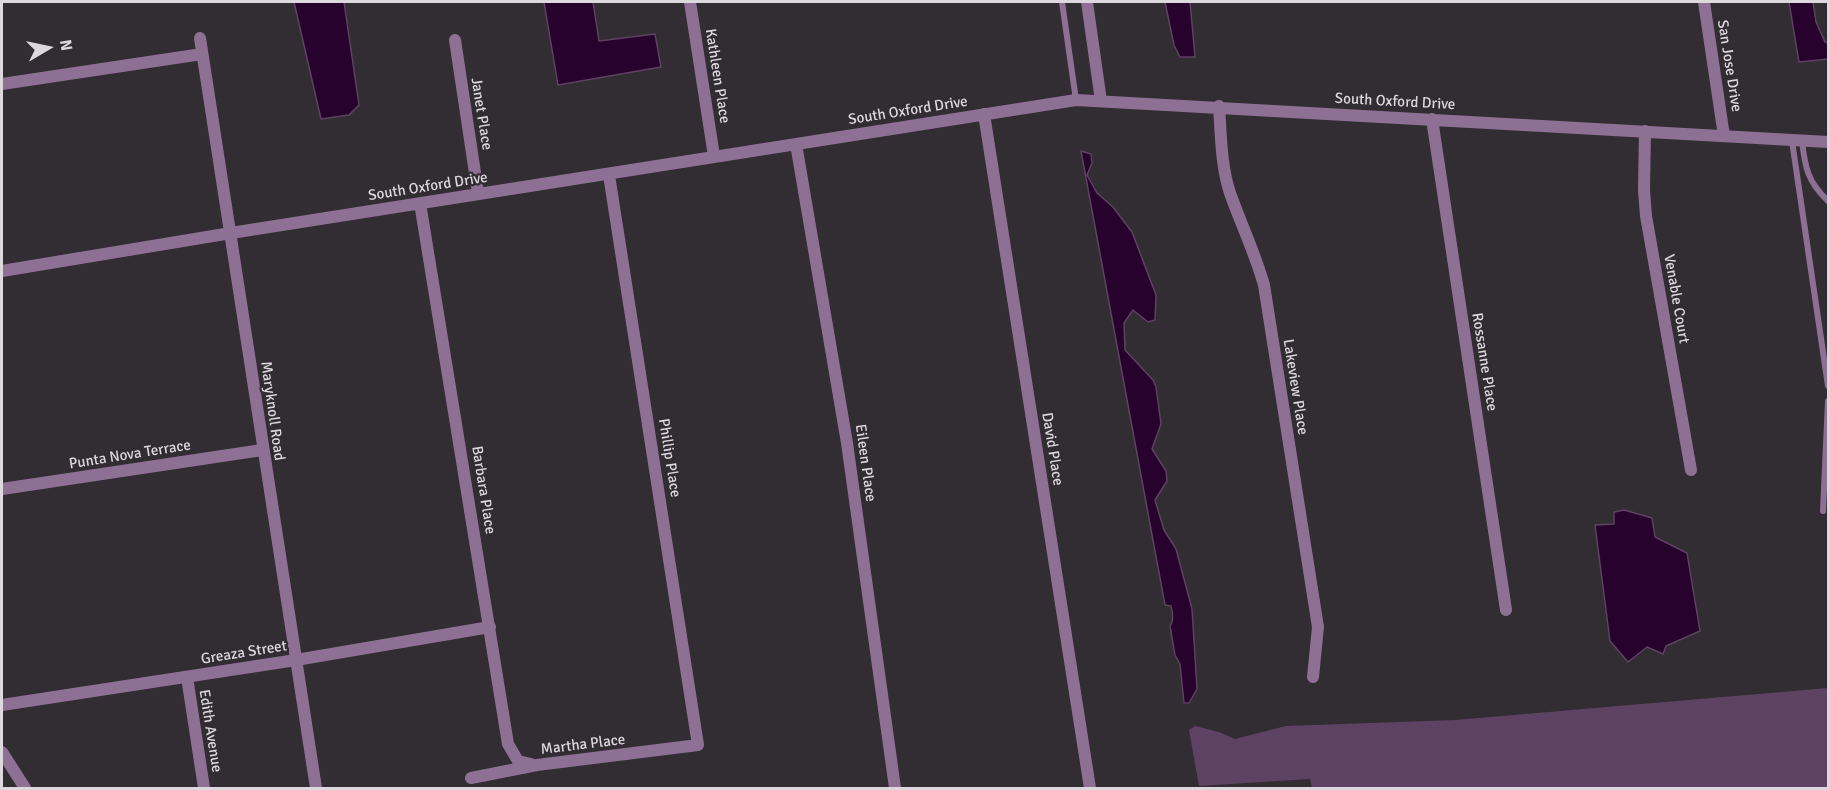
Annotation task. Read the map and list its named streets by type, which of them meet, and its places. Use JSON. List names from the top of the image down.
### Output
{
  "streets": {
    "street": [
      "San Jose Drive",
      "Kathleen Place",
      "South Oxford Drive",
      "Janet Place",
      "Venable Court",
      "Rossanne Place",
      "Lakeview Place",
      "Maryknoll Road",
      "David Place",
      "Punta Nova Terrace",
      "Phillip Place",
      "Eileen Place",
      "Barbara Place",
      "Greaza Street",
      "Edith Avenue",
      "Martha Place"
    ]
  },
  "crossings": [
    ["San Jose Drive", "South Oxford Drive"],
    ["Kathleen Place", "South Oxford Drive"],
    ["South Oxford Drive", "Janet Place"],
    ["South Oxford Drive", "Venable Court"],
    ["South Oxford Drive", "Rossanne Place"],
    ["South Oxford Drive", "Lakeview Place"],
    ["South Oxford Drive", "Maryknoll Road"],
    ["South Oxford Drive", "David Place"],
    ["South Oxford Drive", "Phillip Place"],
    ["South Oxford Drive", "Eileen Place"],
    ["South Oxford Drive", "Barbara Place"],
    ["Maryknoll Road", "Punta Nova Terrace"],
    ["Maryknoll Road", "Greaza Street"],
    ["Phillip Place", "Martha Place"],
    ["Barbara Place", "Greaza Street"],
    ["Barbara Place", "Martha Place"],
    ["Greaza Street", "Edith Avenue"]
  ],
  "north": "right"
}
